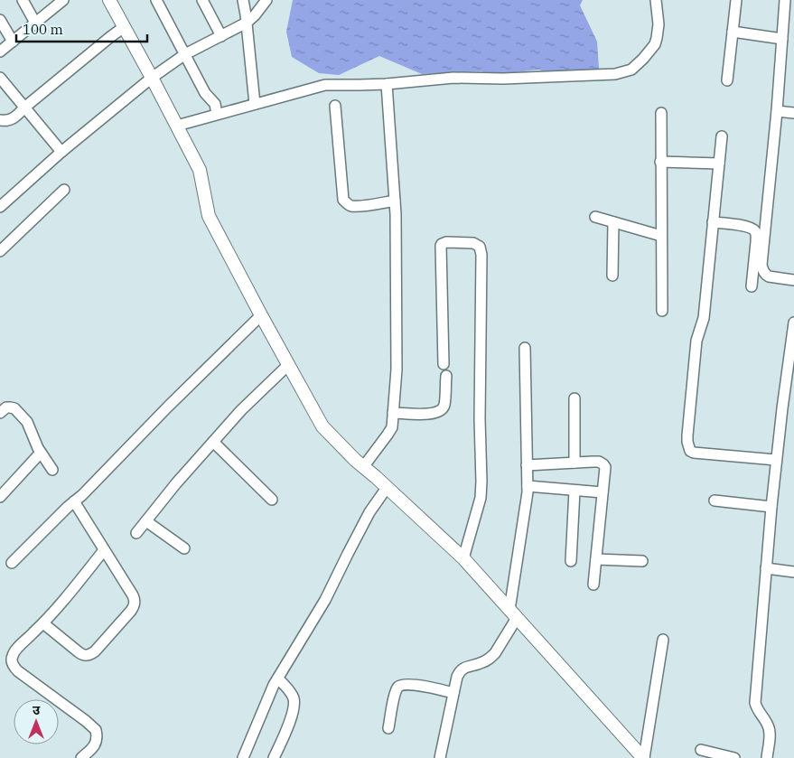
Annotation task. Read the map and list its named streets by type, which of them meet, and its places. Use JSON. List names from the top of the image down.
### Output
{
  "scale_bar": "100 m",
  "north": "top"
}
